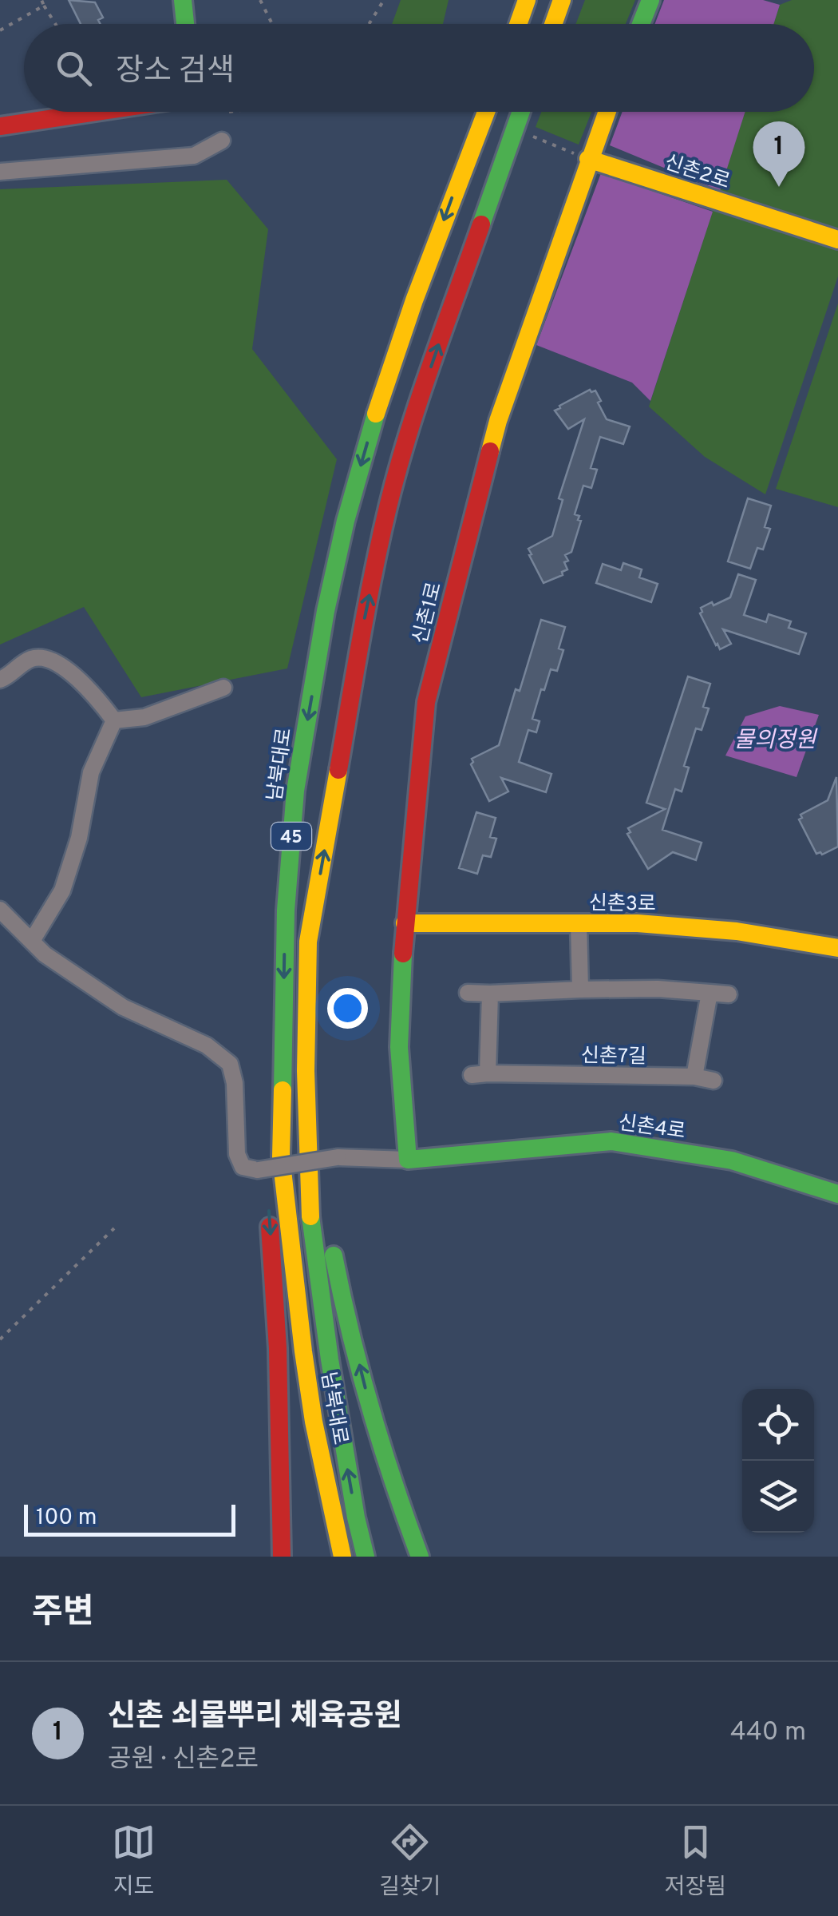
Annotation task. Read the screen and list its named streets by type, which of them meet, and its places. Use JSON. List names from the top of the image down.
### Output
{
  "streets": {
    "main road": [
      "신촌2로",
      "신촌1로",
      "남북대로",
      "45",
      "신촌3로",
      "신촌4로"
    ],
    "street": ["신촌7길"]
  },
  "crossings": [
    ["신촌2로", "신촌1로"],
    ["신촌1로", "신촌3로"],
    ["신촌1로", "신촌4로"]
  ],
  "water": ["물의정원"],
  "scale_bar": "100 m",
  "page": {
    "search": "장소 검색",
    "pins": "1",
    "scale": "100 m",
    "heading": "주변",
    "list": [
      {
        "mark": "1",
        "name": "신촌 쇠물뿌리 체육공원",
        "note": "공원 · 신촌2로",
        "value": "440 m"
      }
    ],
    "nav": ["지도", "길찾기", "저장됨"]
  }
}
